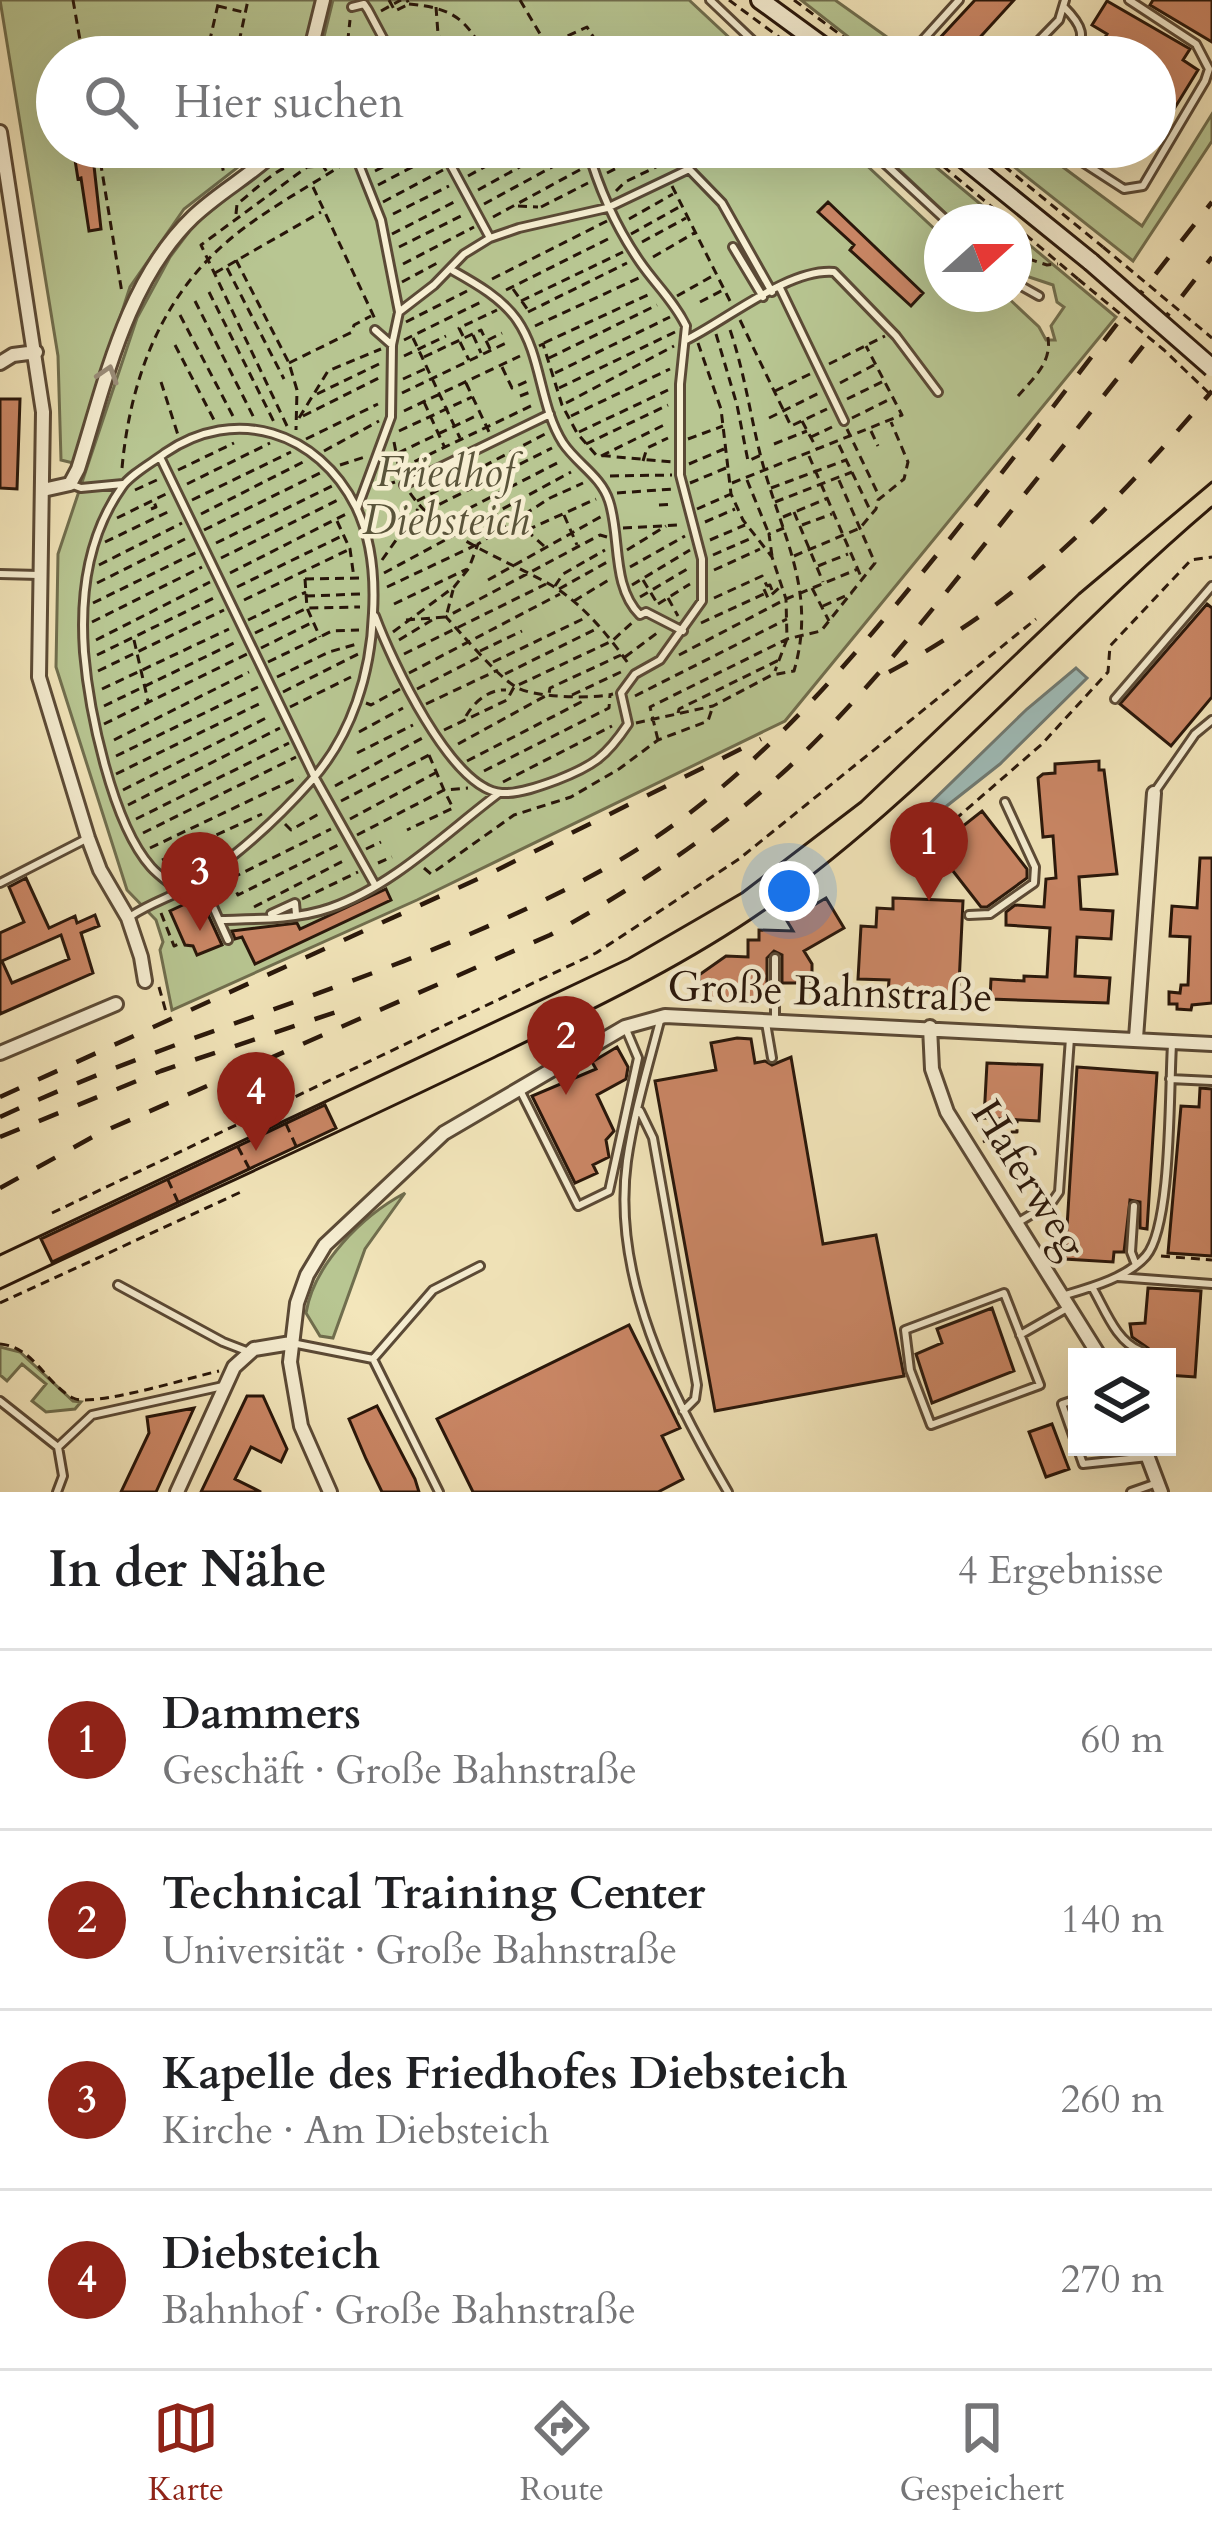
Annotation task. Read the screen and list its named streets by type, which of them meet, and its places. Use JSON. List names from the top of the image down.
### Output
{
  "streets": {
    "street": ["Große Bahnstraße", "Haferweg"]
  },
  "crossings": [
    ["Große Bahnstraße", "Haferweg"]
  ],
  "parks": ["Friedhof Diebsteich"],
  "north": "right",
  "page": {
    "search": "Hier suchen",
    "pins": [
      "1",
      "3",
      "2",
      "4"
    ],
    "heading": ["In der Nähe", "4 Ergebnisse"],
    "list": [
      {
        "mark": "1",
        "name": "Dammers",
        "note": "Geschäft · Große Bahnstraße",
        "value": "60 m"
      },
      {
        "mark": "2",
        "name": "Technical Training Center",
        "note": "Universität · Große Bahnstraße",
        "value": "140 m"
      },
      {
        "mark": "3",
        "name": "Kapelle des Friedhofes Diebsteich",
        "note": "Kirche · Am Diebsteich",
        "value": "260 m"
      },
      {
        "mark": "4",
        "name": "Diebsteich",
        "note": "Bahnhof · Große Bahnstraße",
        "value": "270 m"
      }
    ],
    "nav": ["Karte", "Route", "Gespeichert"]
  }
}
